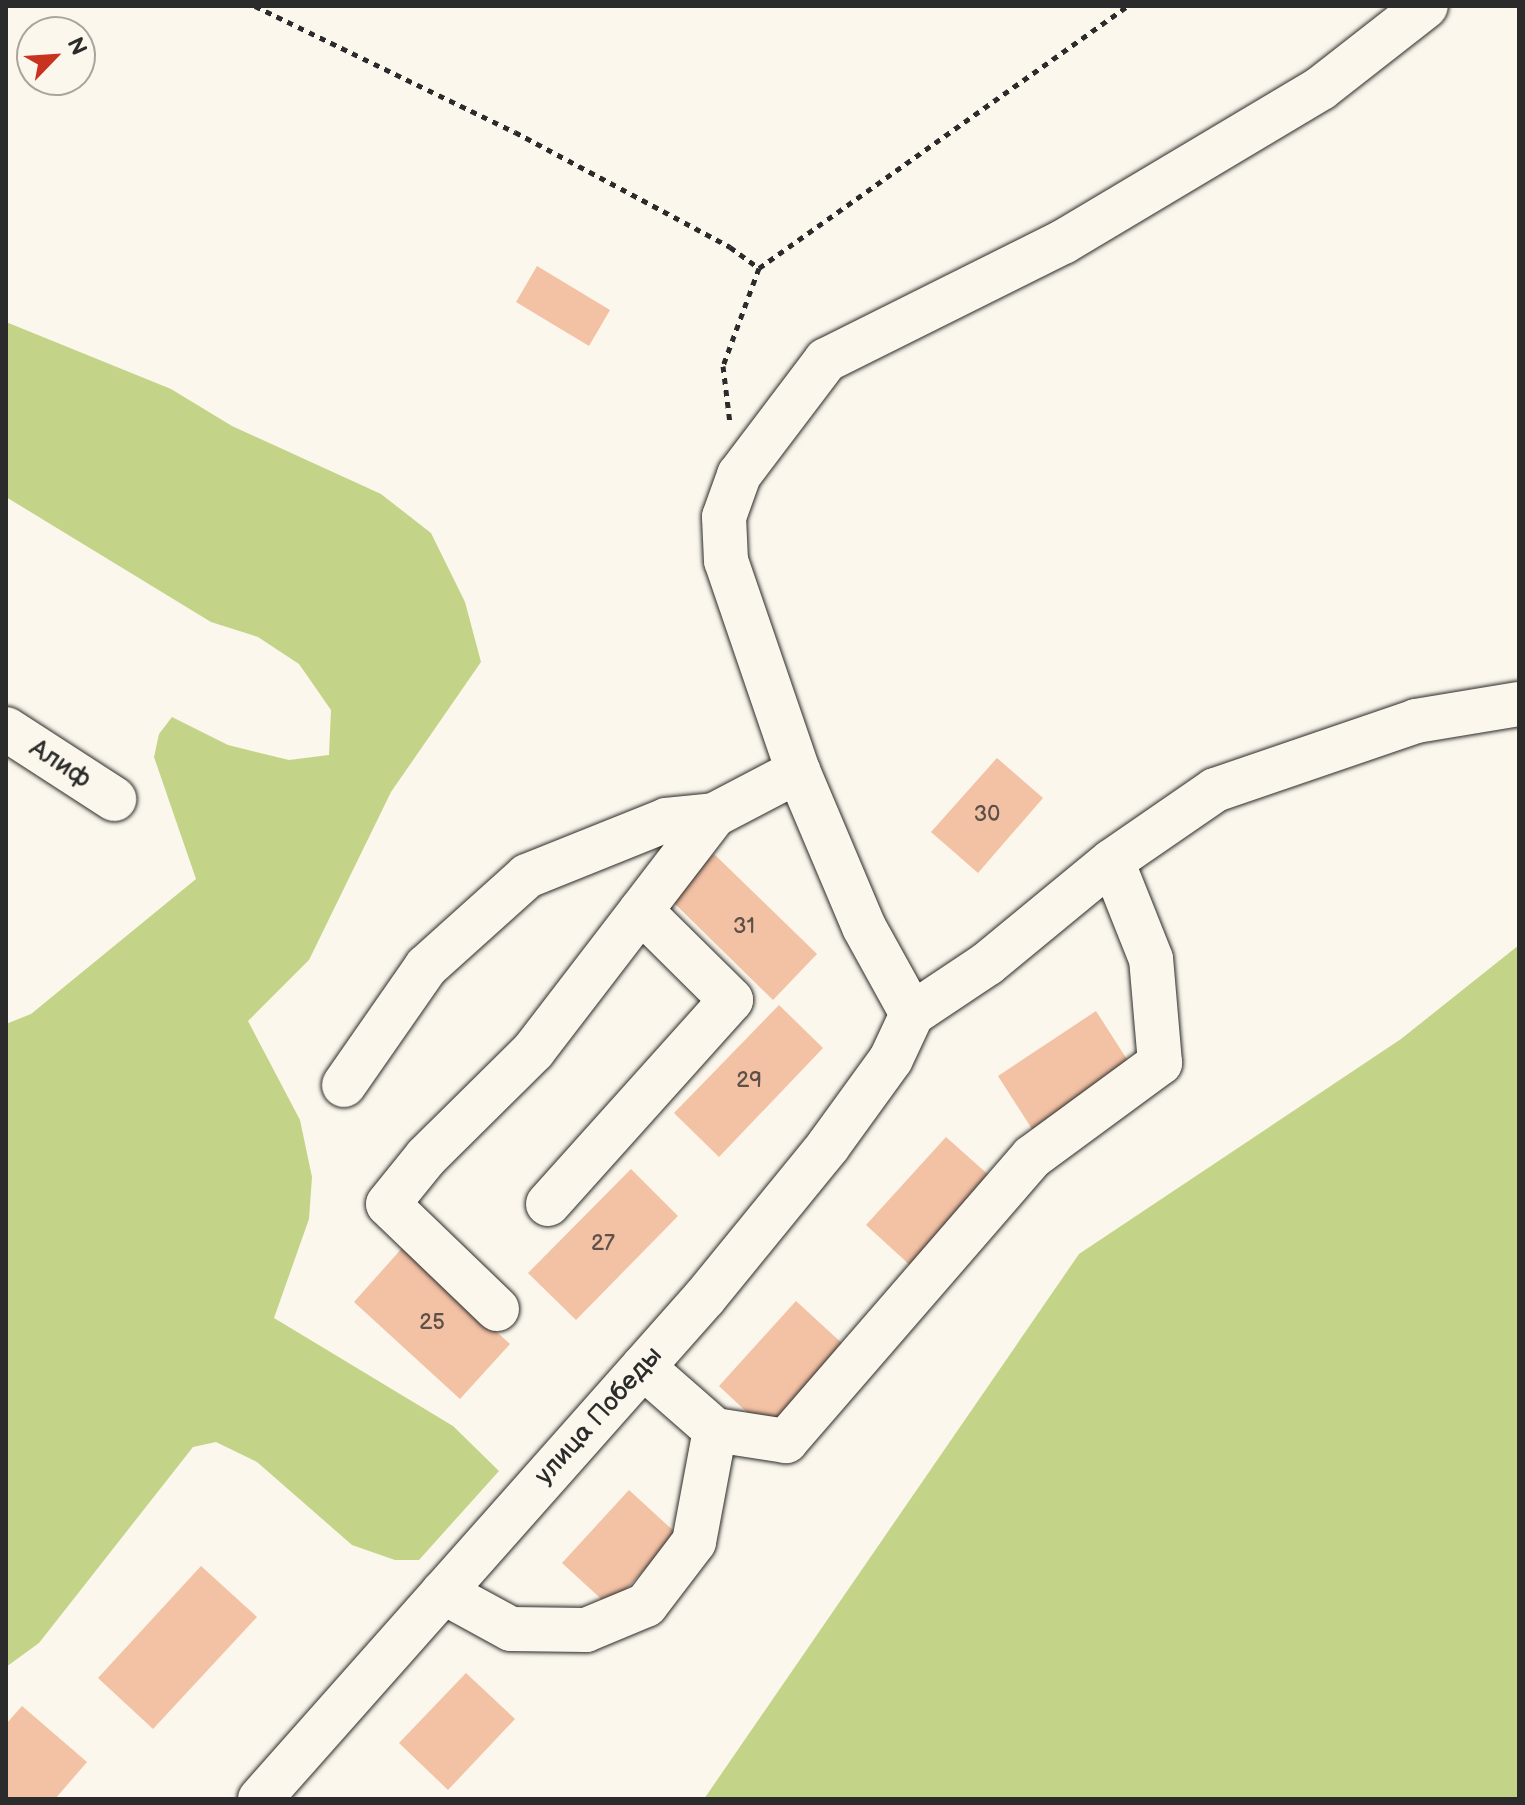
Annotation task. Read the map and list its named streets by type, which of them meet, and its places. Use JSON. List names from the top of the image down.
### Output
{
  "streets": {
    "street": ["Алиф", "улица Победы"]
  },
  "house_numbers": [
    "30",
    "31",
    "29",
    "27",
    "25"
  ],
  "north": "top right"
}
